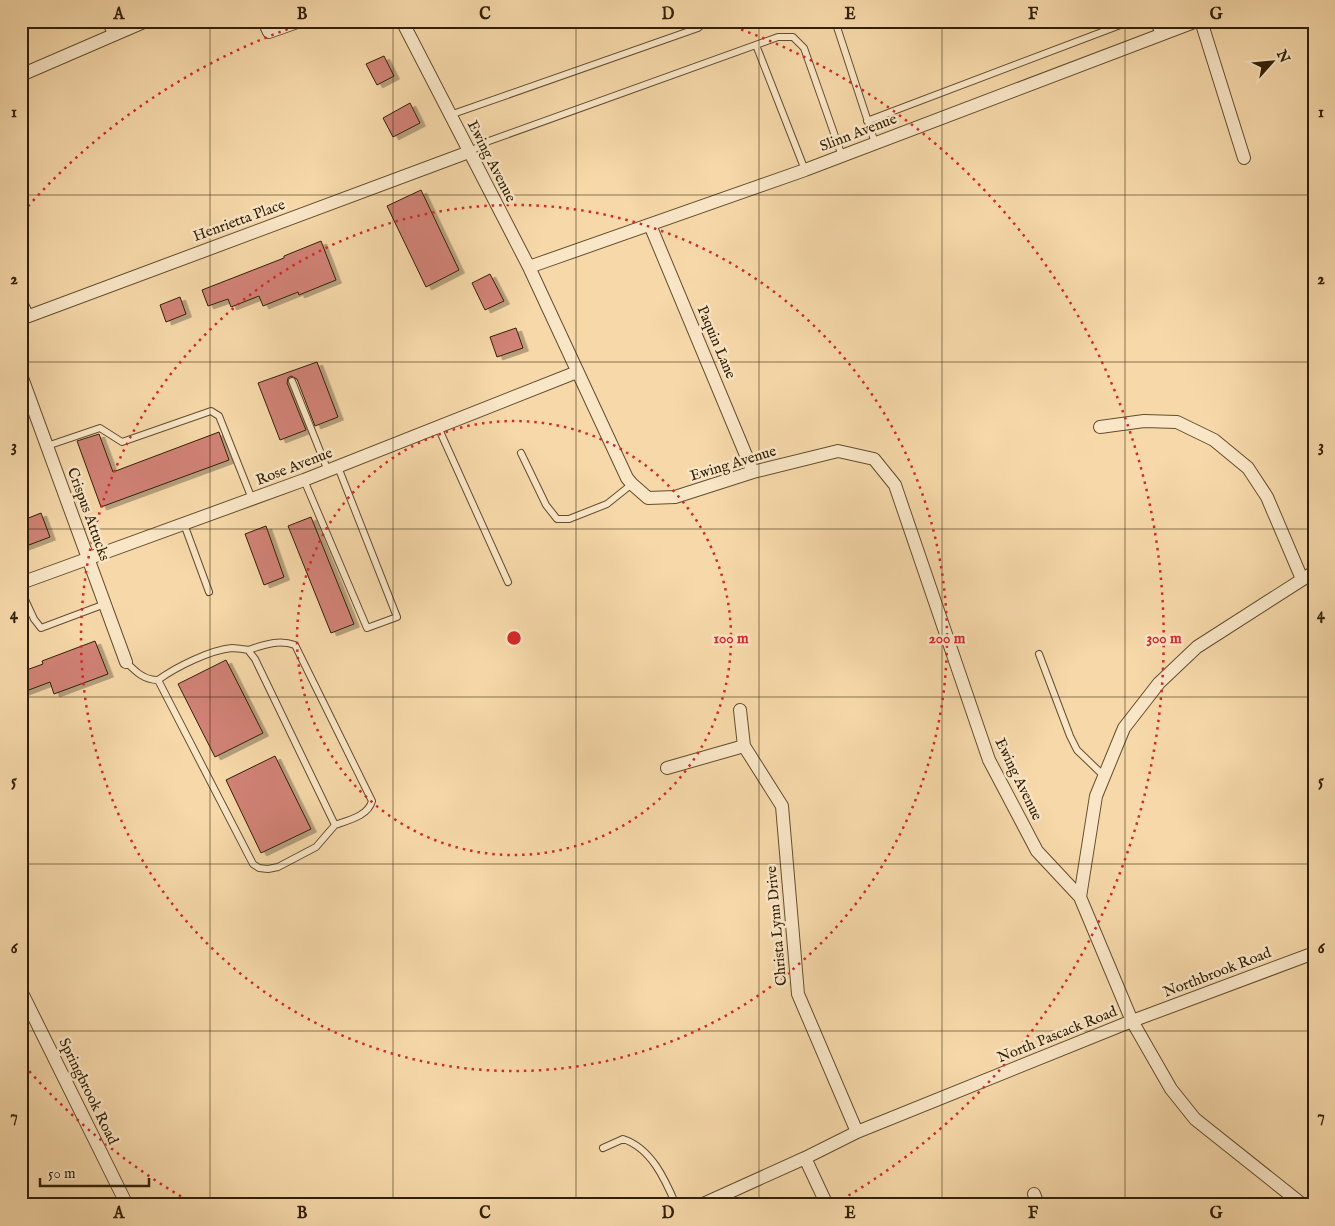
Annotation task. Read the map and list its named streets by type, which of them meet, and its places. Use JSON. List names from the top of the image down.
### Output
{
  "streets": {
    "street": [
      "Slinn Avenue",
      "Ewing Avenue",
      "Henrietta Place",
      "Paquin Lane",
      "Rose Avenue",
      "Crispus Attucks",
      "Christa Lynn Drive",
      "Northbrook Road",
      "North Pascack Road",
      "Springbrook Road"
    ]
  },
  "crossings": [
    ["Slinn Avenue", "Ewing Avenue"],
    ["Slinn Avenue", "Paquin Lane"],
    ["Ewing Avenue", "Henrietta Place"],
    ["Ewing Avenue", "Paquin Lane"],
    ["Ewing Avenue", "Rose Avenue"],
    ["Ewing Avenue", "North Pascack Road"],
    ["Rose Avenue", "Crispus Attucks"],
    ["Christa Lynn Drive", "North Pascack Road"],
    ["Northbrook Road", "North Pascack Road"]
  ],
  "scale_bar": "50 m",
  "north": "top right",
  "grid": {
    "columns": [
      "A",
      "B",
      "C",
      "D",
      "E",
      "F",
      "G"
    ],
    "rows": [
      "1",
      "2",
      "3",
      "4",
      "5",
      "6",
      "7"
    ]
  },
  "rings": ["100 m", "200 m", "300 m"]
}
